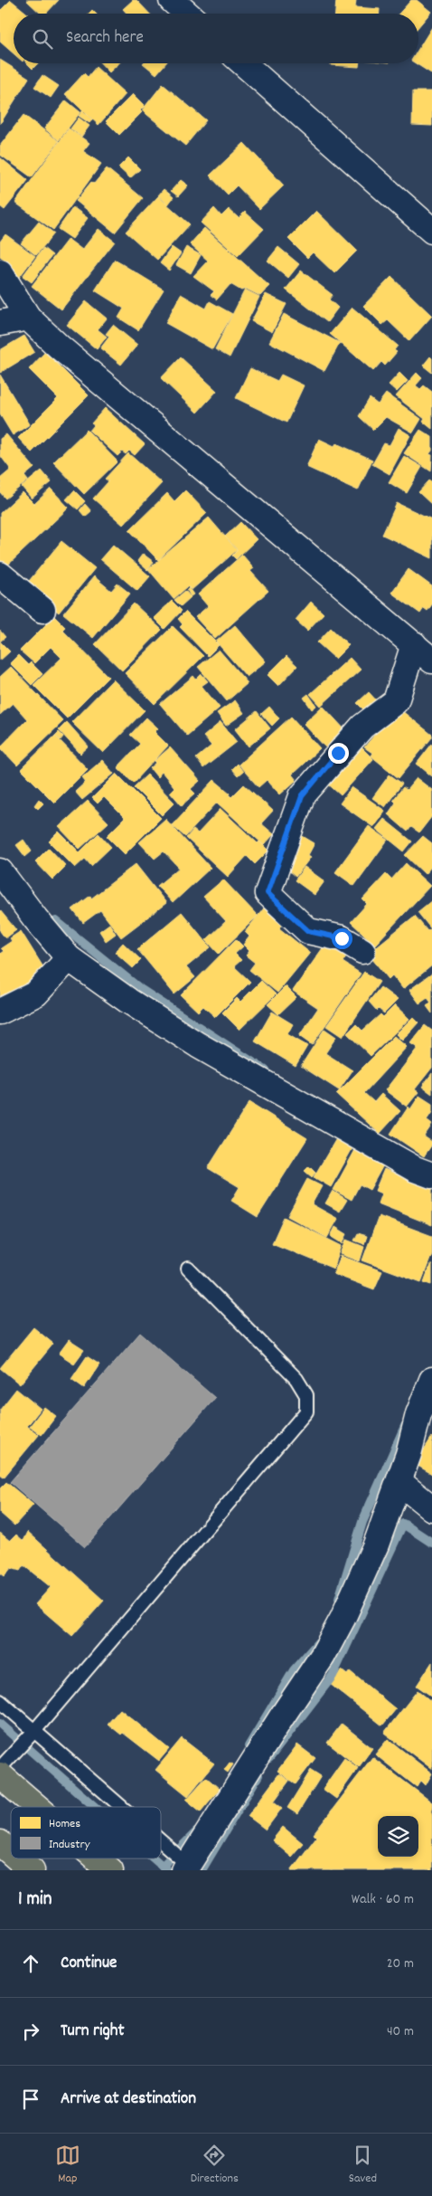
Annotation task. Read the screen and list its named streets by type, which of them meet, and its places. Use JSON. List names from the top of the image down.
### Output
{
  "legend": ["Homes", "Industry"],
  "page": {
    "search": "Search here",
    "heading": ["1 min", "Walk · 60 m"],
    "list": [
      ["Continue", "20 m"],
      ["Turn right", "40 m"],
      "Arrive at destination"
    ],
    "nav": ["Map", "Directions", "Saved"]
  }
}
